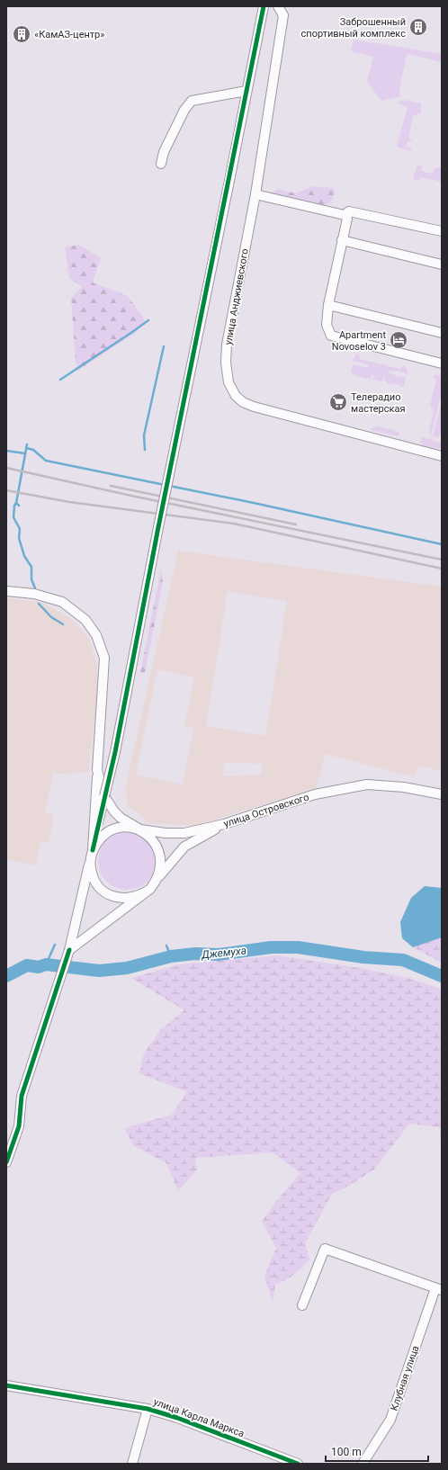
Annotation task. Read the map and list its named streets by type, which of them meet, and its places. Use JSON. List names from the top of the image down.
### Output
{
  "streets": {
    "street": [
      "улица Анджиевского",
      "улица Островского",
      "Клубная улица",
      "улица Карла Маркса"
    ]
  },
  "water": ["Джемуха"],
  "places": {
    "building": ["Заброшенный спортивный комплекс", "«КамАЗ-центр»"],
    "hotel": ["Apartment Novoselov 3"],
    "supermarket": ["Телерадио мастерская"]
  },
  "scale_bar": "100 m"
}
